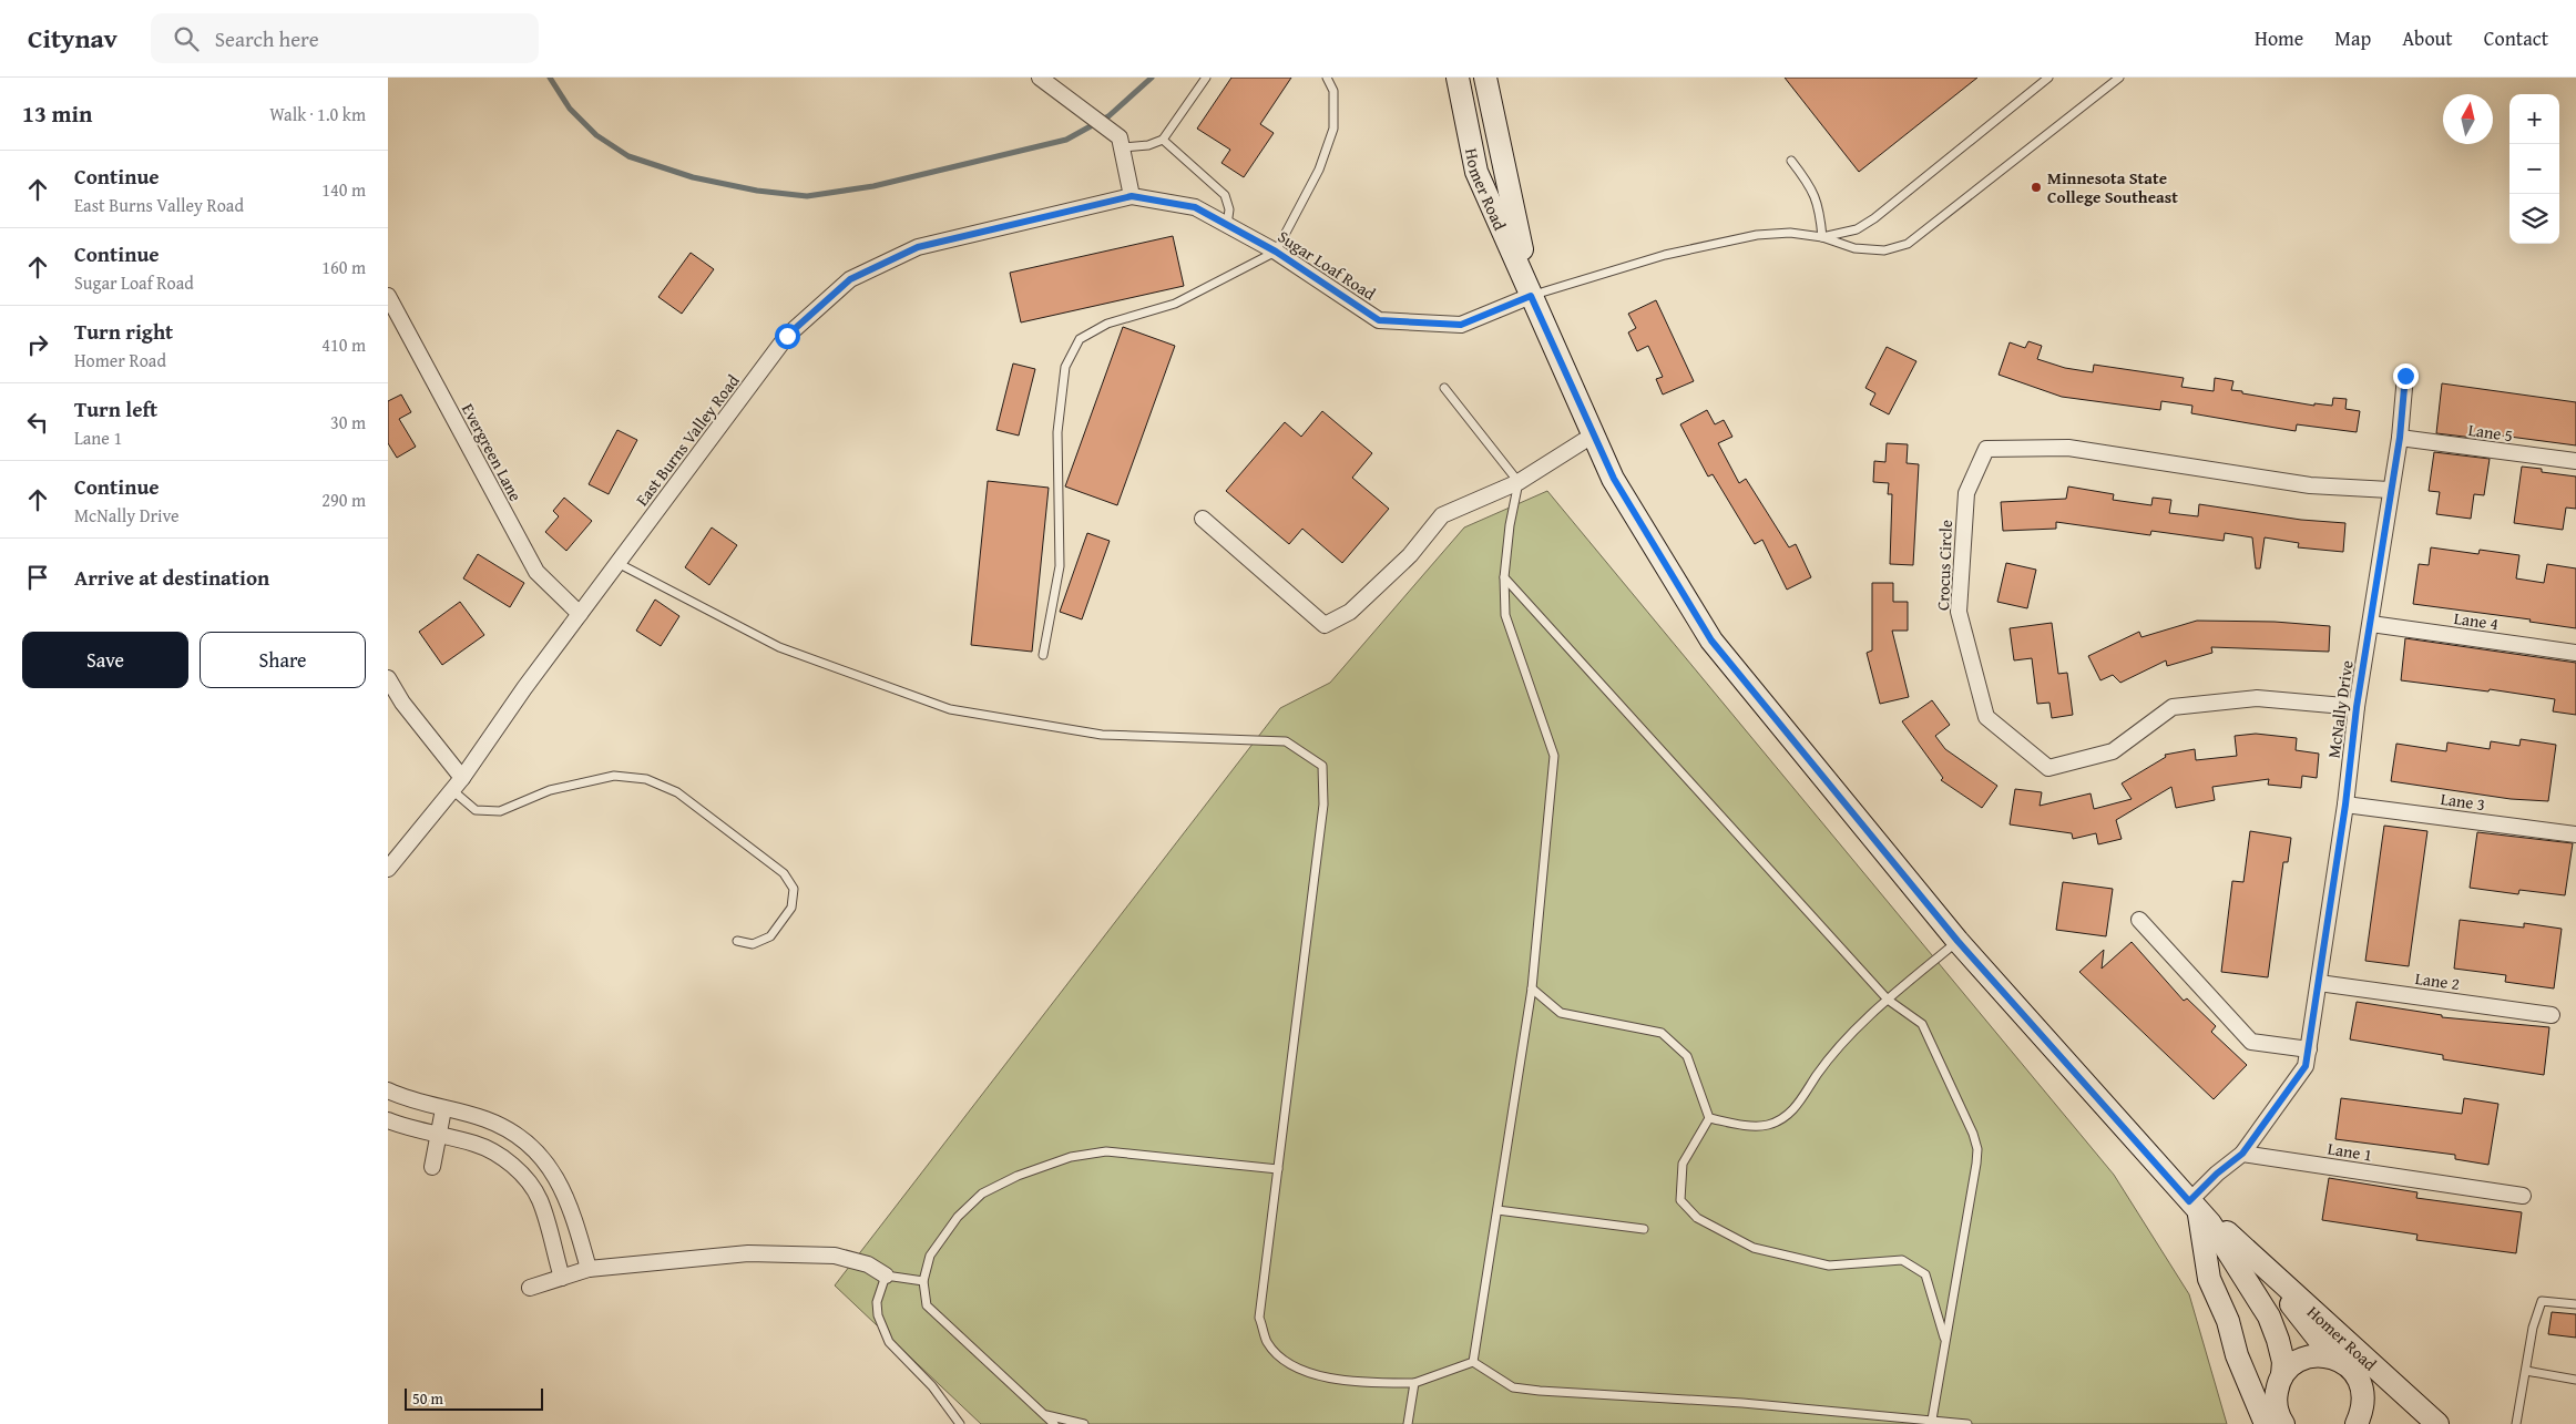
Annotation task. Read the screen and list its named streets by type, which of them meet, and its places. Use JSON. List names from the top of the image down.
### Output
{
  "streets": {
    "street": [
      "Homer Road",
      "Sugar Loaf Road",
      "Lane 5",
      "East Burns Valley Road",
      "Evergreen Lane",
      "Crocus Circle",
      "Lane 4",
      "McNally Drive",
      "Lane 3",
      "Lane 2",
      "Lane 1"
    ]
  },
  "crossings": [
    ["Homer Road", "Sugar Loaf Road"],
    ["Sugar Loaf Road", "East Burns Valley Road"],
    ["Lane 5", "McNally Drive"],
    ["East Burns Valley Road", "Evergreen Lane"],
    ["Crocus Circle", "McNally Drive"],
    ["Lane 4", "McNally Drive"],
    ["McNally Drive", "Lane 3"],
    ["McNally Drive", "Lane 2"],
    ["McNally Drive", "Lane 1"]
  ],
  "places": ["Minnesota State College Southeast"],
  "scale_bar": "50 m",
  "north": "top",
  "page": {
    "header": "Citynav",
    "search": "Search here",
    "nav": [
      "Home",
      "Map",
      "About",
      "Contact"
    ],
    "heading": ["13 min", "Walk · 1.0 km"],
    "map_buttons": ["+", "−"],
    "list": [
      ["Continue", "East Burns Valley Road", "140 m"],
      ["Continue", "Sugar Loaf Road", "160 m"],
      ["Turn right", "Homer Road", "410 m"],
      ["Turn left", "Lane 1", "30 m"],
      ["Continue", "McNally Drive", "290 m"],
      "Arrive at destination"
    ],
    "buttons": ["Save", "Share"],
    "scale": "50 m"
  }
}
